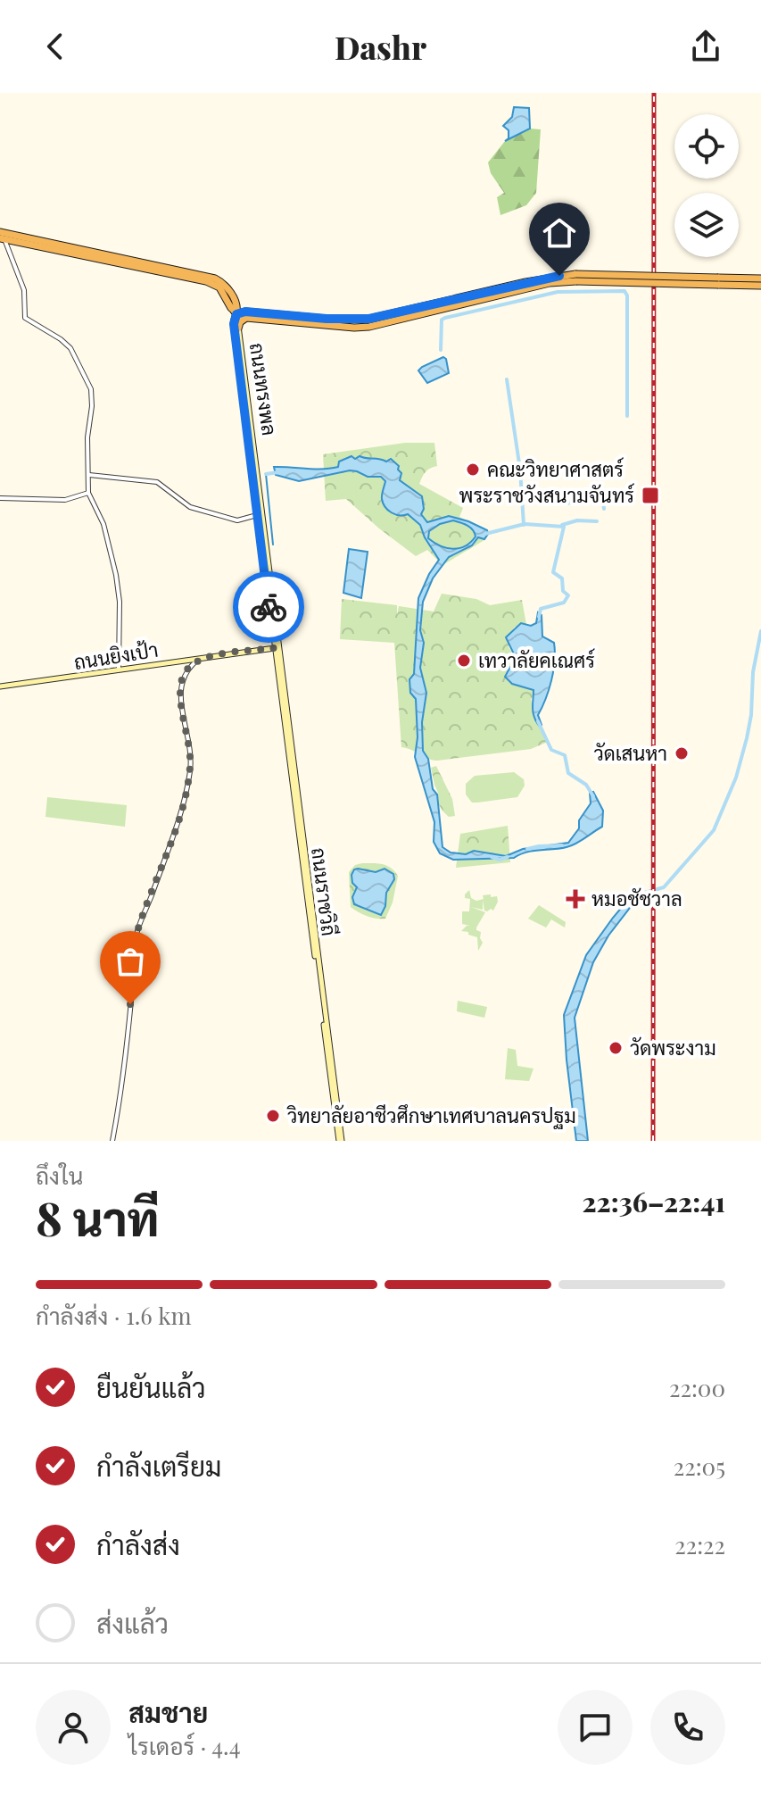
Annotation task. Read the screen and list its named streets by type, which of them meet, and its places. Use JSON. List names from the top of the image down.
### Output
{
  "streets": {
    "main road": ["ถนนทรงพล", "ถนนยิงเป้า", "ถนนราชวิถี"]
  },
  "crossings": [
    ["ถนนทรงพล", "ถนนยิงเป้า"],
    ["ถนนทรงพล", "ถนนราชวิถี"],
    ["ถนนยิงเป้า", "ถนนราชวิถี"]
  ],
  "places": {
    "other": [
      "คณะวิทยาศาสตร์",
      "เทวาลัยคเณศร์",
      "วัดเสนหา",
      "วัดพระงาม",
      "วิทยาลัยอาชีวศึกษาเทศบาลนครปฐม"
    ],
    "transit": ["พระราชวังสนามจันทร์"],
    "health": ["หมอชัชวาล"]
  },
  "page": {
    "header": "Dashr",
    "heading": ["8 นาที", "ถึงใน", "22:36–22:41"],
    "panel": ["สมชาย", "ไรเดอร์ · 4.4"],
    "bar": "กำลังส่ง · 1.6 km",
    "list": [
      ["ยืนยันแล้ว", "22:00"],
      ["กำลังเตรียม", "22:05"],
      ["กำลังส่ง", "22:22"],
      "ส่งแล้ว"
    ]
  }
}
